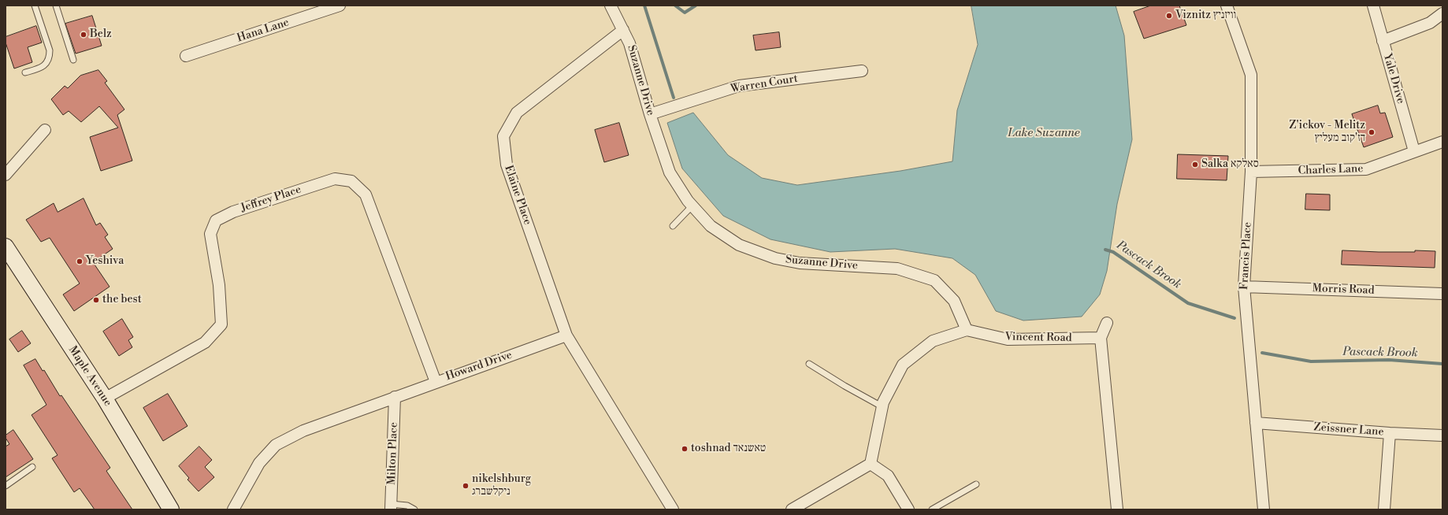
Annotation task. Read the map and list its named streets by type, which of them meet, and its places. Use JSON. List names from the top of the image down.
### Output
{
  "streets": {
    "street": [
      "Hana Lane",
      "Yale Drive",
      "Suzanne Drive",
      "Warren Court",
      "Charles Lane",
      "Elaine Place",
      "Jeffrey Place",
      "Francis Place",
      "Morris Road",
      "Vincent Road",
      "Howard Drive",
      "Maple Avenue",
      "Zeissner Lane",
      "Milton Place"
    ]
  },
  "crossings": [
    ["Yale Drive", "Charles Lane"],
    ["Suzanne Drive", "Warren Court"],
    ["Suzanne Drive", "Elaine Place"],
    ["Suzanne Drive", "Vincent Road"],
    ["Charles Lane", "Francis Place"],
    ["Elaine Place", "Howard Drive"],
    ["Jeffrey Place", "Howard Drive"],
    ["Jeffrey Place", "Maple Avenue"],
    ["Francis Place", "Morris Road"],
    ["Francis Place", "Zeissner Lane"],
    ["Howard Drive", "Milton Place"]
  ],
  "water": ["Lake Suzanne", "Pascack Brook"],
  "places": [
    "Viznitz וויזניץ",
    "Belz",
    "Z'ickov - Melitz דז'קוב מעליץ",
    "Salka סאלקא",
    "Yeshiva",
    "the best",
    "toshnad טאשנאד",
    "nikelshburg ניקלשברג"
  ]
}
